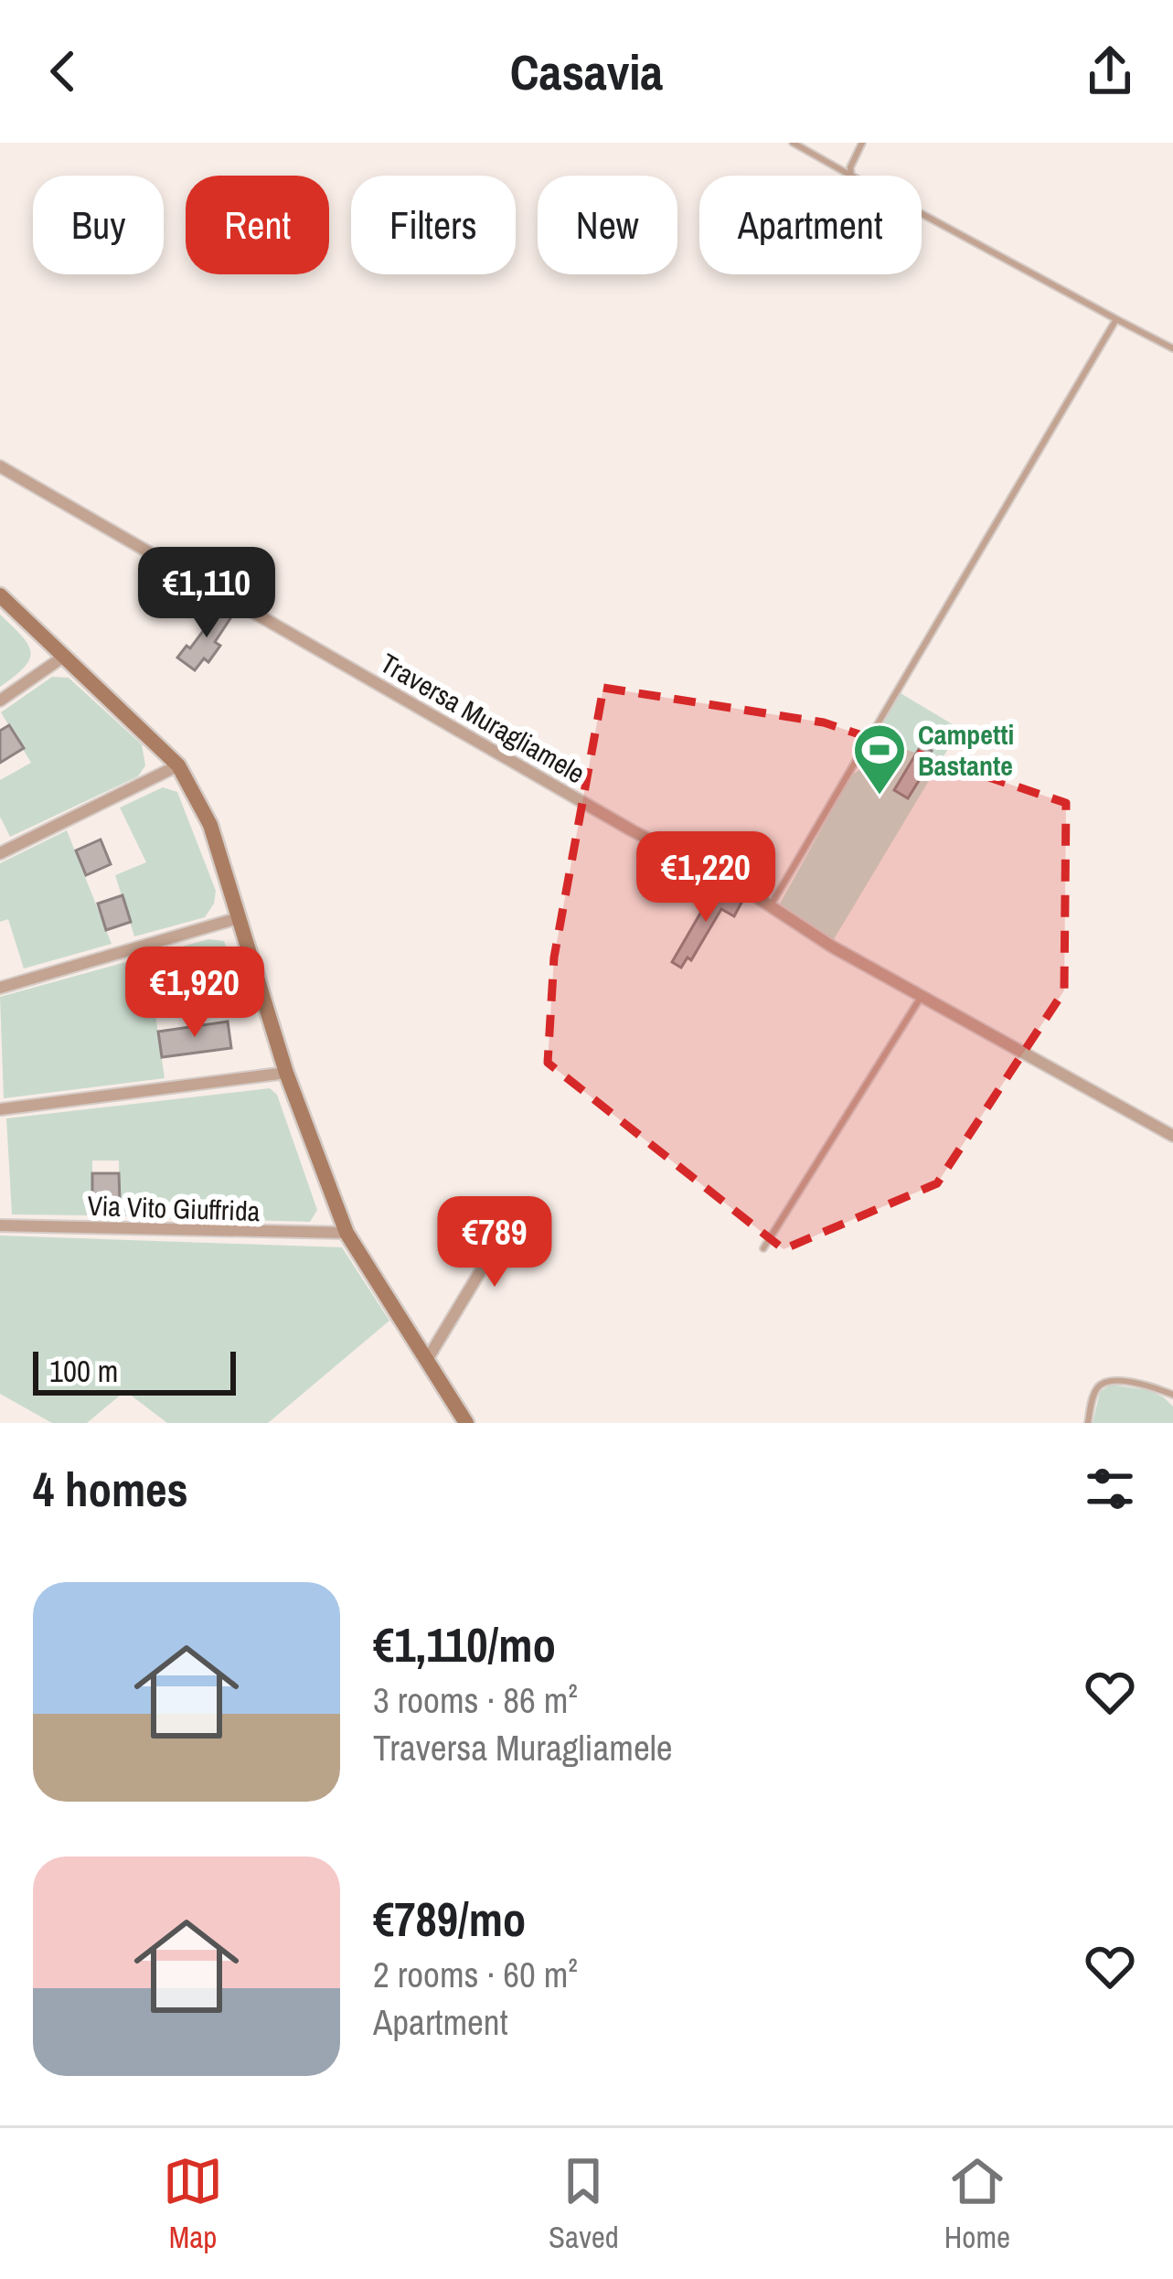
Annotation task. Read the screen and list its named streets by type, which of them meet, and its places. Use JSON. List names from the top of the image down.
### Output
{
  "streets": {
    "street": ["Traversa Muragliamele", "Via Vito Giuffrida"]
  },
  "places": {
    "sports": ["Campetti Bastante"]
  },
  "scale_bar": "100 m",
  "page": {
    "header": "Casavia",
    "chip": [
      "Buy",
      "Rent",
      "Filters",
      "New",
      "Apartment"
    ],
    "price": [
      "€1,110",
      "€1,220",
      "€1,920",
      "€789"
    ],
    "scale": "100 m",
    "heading": "4 homes",
    "list": [
      {
        "name": "€1,110/mo",
        "note": "3 rooms · 86 m² · Traversa Muragliamele"
      },
      {
        "name": "€789/mo",
        "note": "2 rooms · 60 m² · Apartment"
      }
    ],
    "tabs": ["Map", "Saved", "Home"]
  }
}
